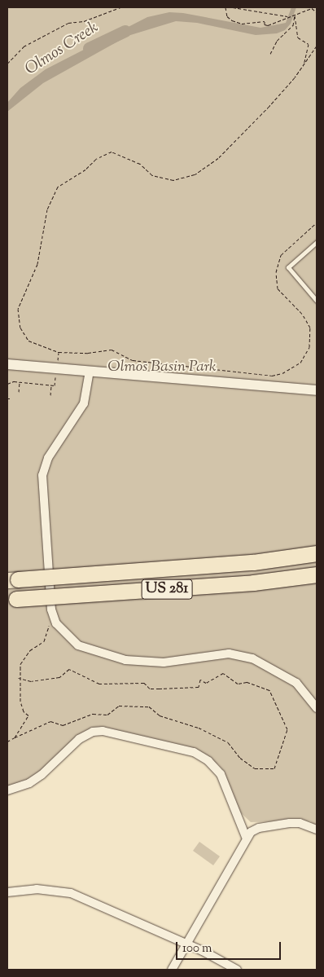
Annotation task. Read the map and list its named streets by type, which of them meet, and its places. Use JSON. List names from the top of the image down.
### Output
{
  "streets": {
    "highway": ["US 281"]
  },
  "water": ["Olmos Creek"],
  "parks": ["Olmos Basin Park"],
  "scale_bar": "100 m"
}
